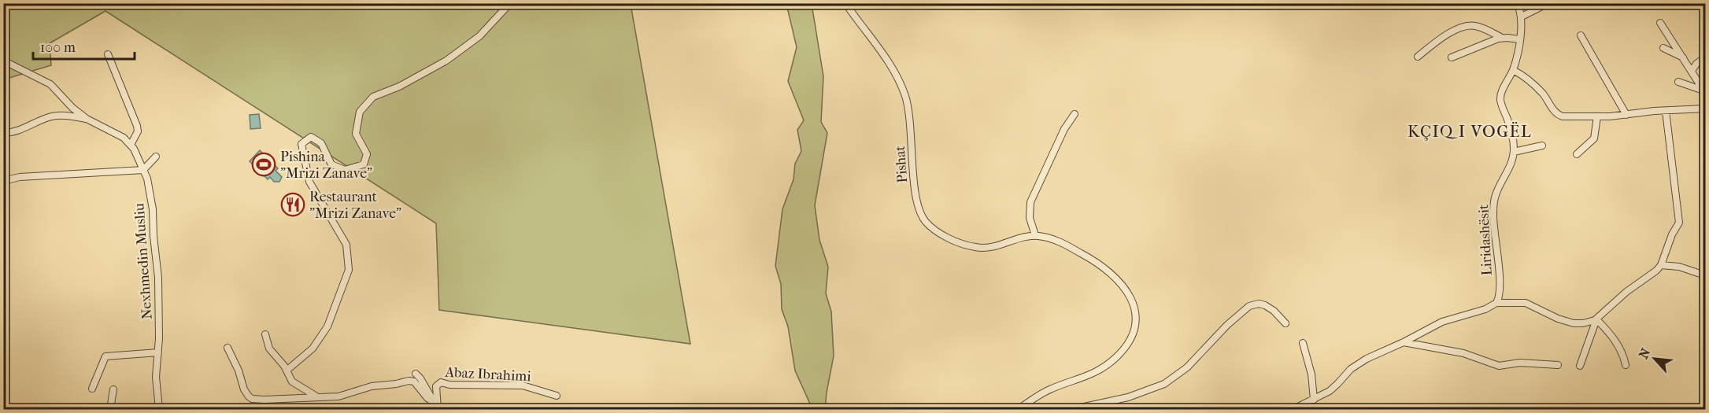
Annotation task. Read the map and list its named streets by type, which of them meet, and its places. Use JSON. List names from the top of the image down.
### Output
{
  "streets": {
    "street": [
      "Pishat",
      "Liridashësit",
      "Nexhmedin Musliu",
      "Abaz Ibrahimi"
    ]
  },
  "districts": ["KÇIQ I VOGËL"],
  "places": {
    "sports": ["Pishina \"Mrizi Zanave\""],
    "restaurant": ["Restaurant \"Mrizi Zanave\""]
  },
  "scale_bar": "100 m",
  "north": "top left"
}
